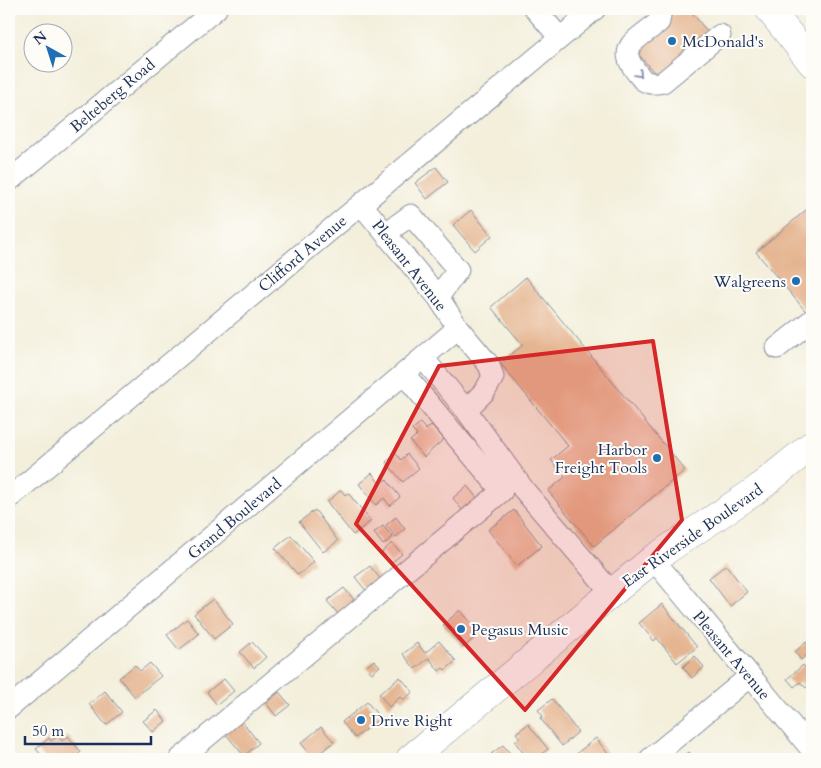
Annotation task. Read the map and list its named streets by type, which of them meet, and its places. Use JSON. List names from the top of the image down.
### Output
{
  "streets": {
    "main road": ["East Riverside Boulevard"],
    "street": [
      "Belteberg Road",
      "Clifford Avenue",
      "Pleasant Avenue",
      "Grand Boulevard"
    ]
  },
  "crossings": [
    ["Clifford Avenue", "Pleasant Avenue"],
    ["Pleasant Avenue", "Grand Boulevard"],
    ["Pleasant Avenue", "East Riverside Boulevard"]
  ],
  "places": [
    "McDonald's",
    "Walgreens",
    "Harbor Freight Tools",
    "Pegasus Music",
    "Drive Right"
  ],
  "scale_bar": "50 m",
  "north": "top left"
}
